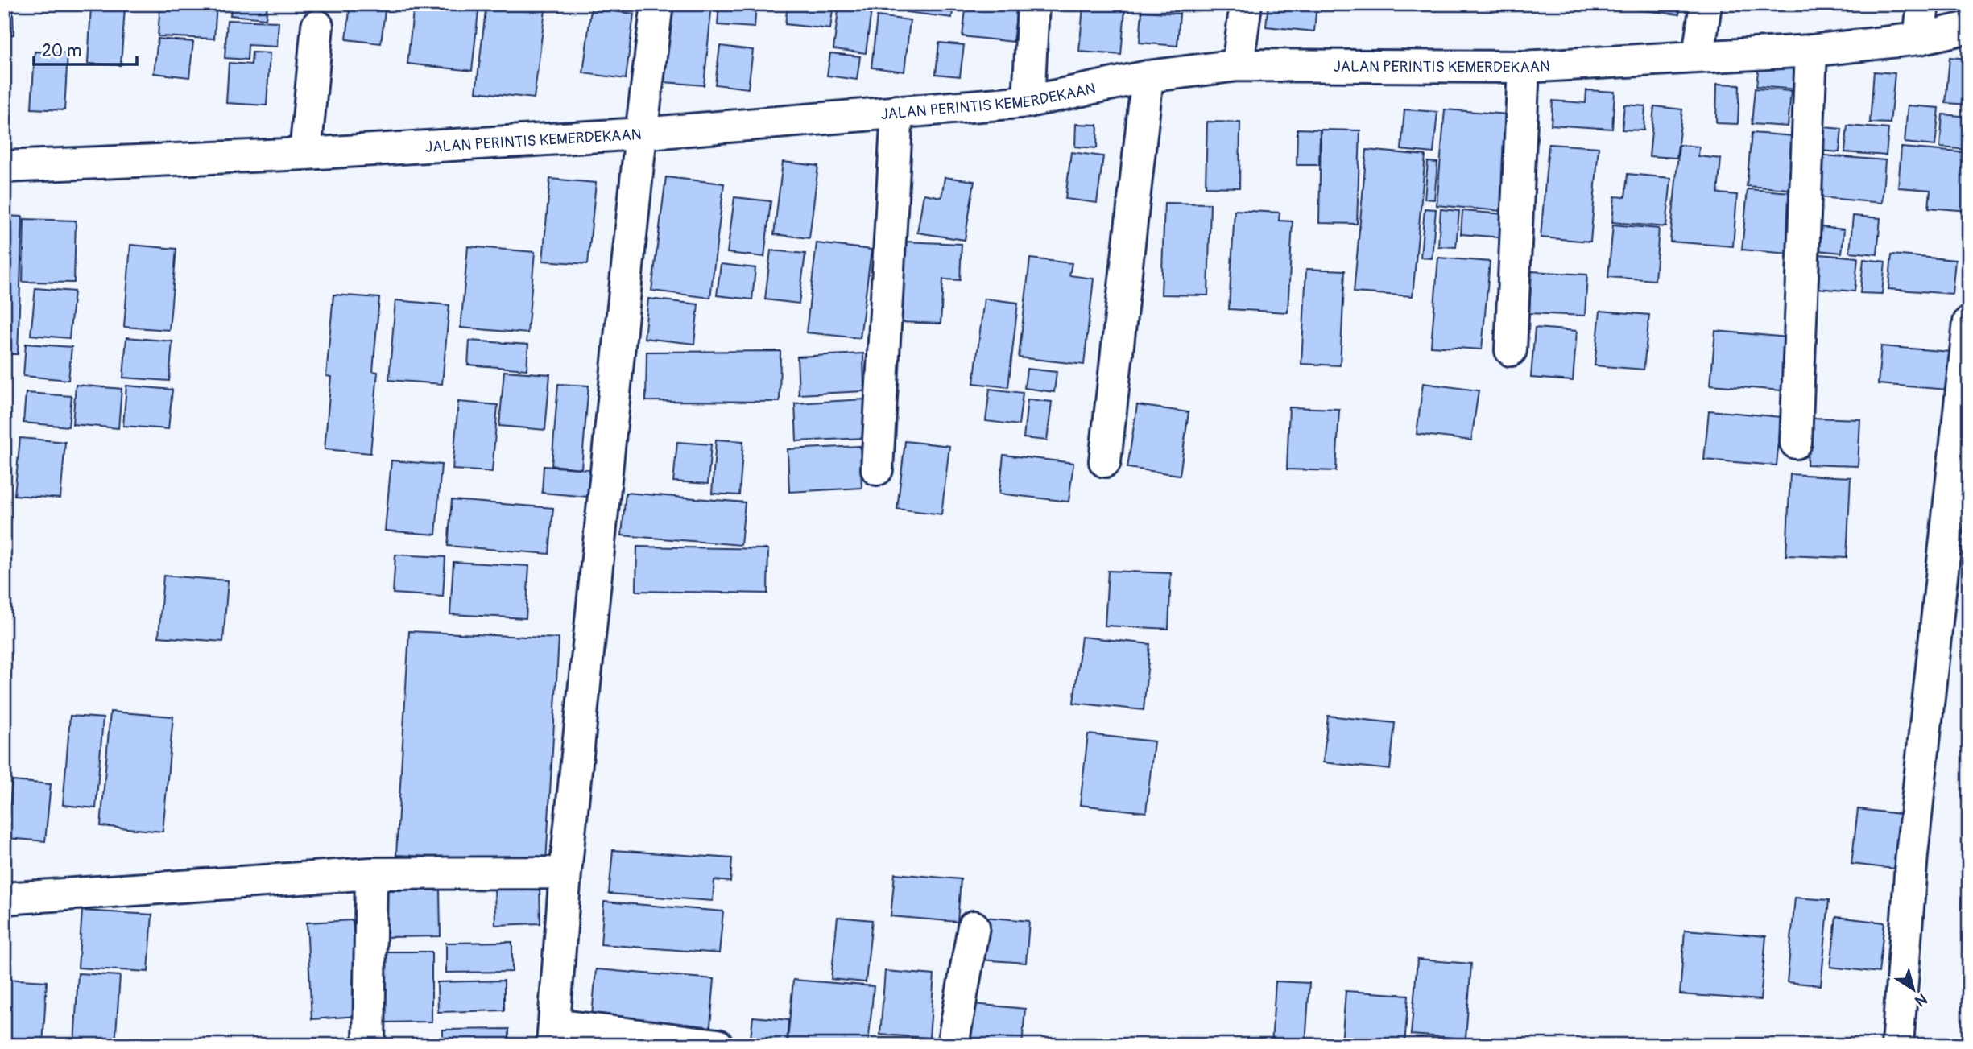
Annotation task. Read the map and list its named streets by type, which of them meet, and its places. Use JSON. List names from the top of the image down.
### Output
{
  "streets": {
    "street": ["JALAN PERINTIS KEMERDEKAAN"]
  },
  "scale_bar": "20 m",
  "north": "bottom right"
}
